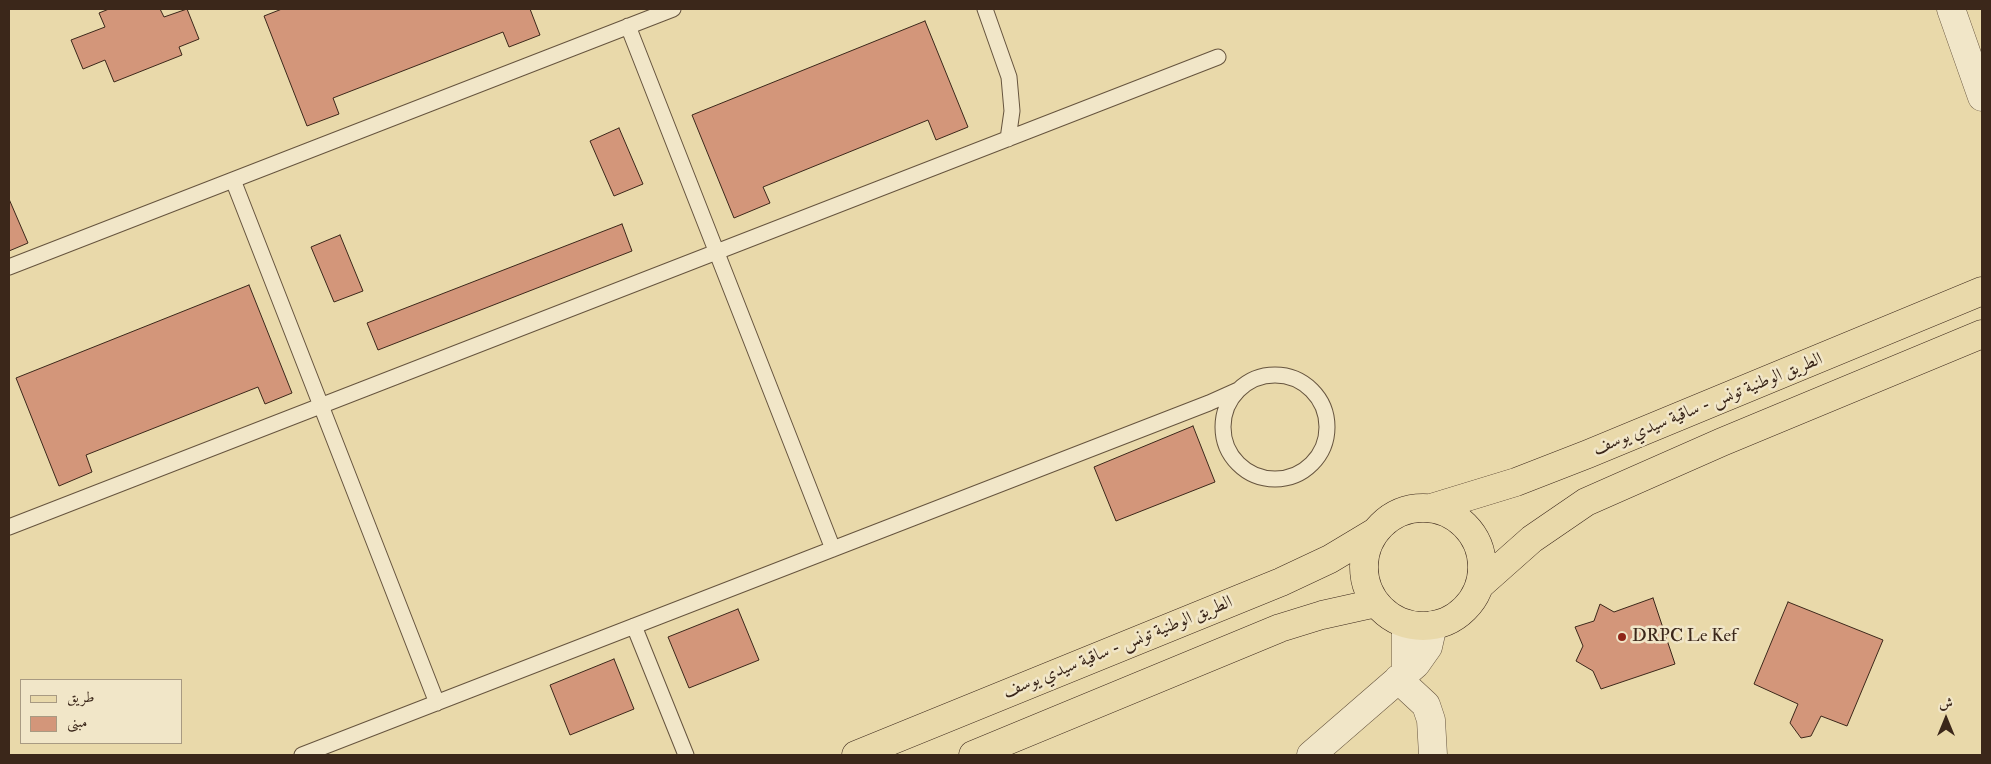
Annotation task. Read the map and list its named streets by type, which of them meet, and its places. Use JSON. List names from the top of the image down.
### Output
{
  "streets": {
    "main road": ["الطريق الوطنية تونس - ساقية سيدي يوسف"]
  },
  "places": ["DRPC Le Kef"],
  "legend": ["طريق", "مبنى"],
  "north": "top"
}
